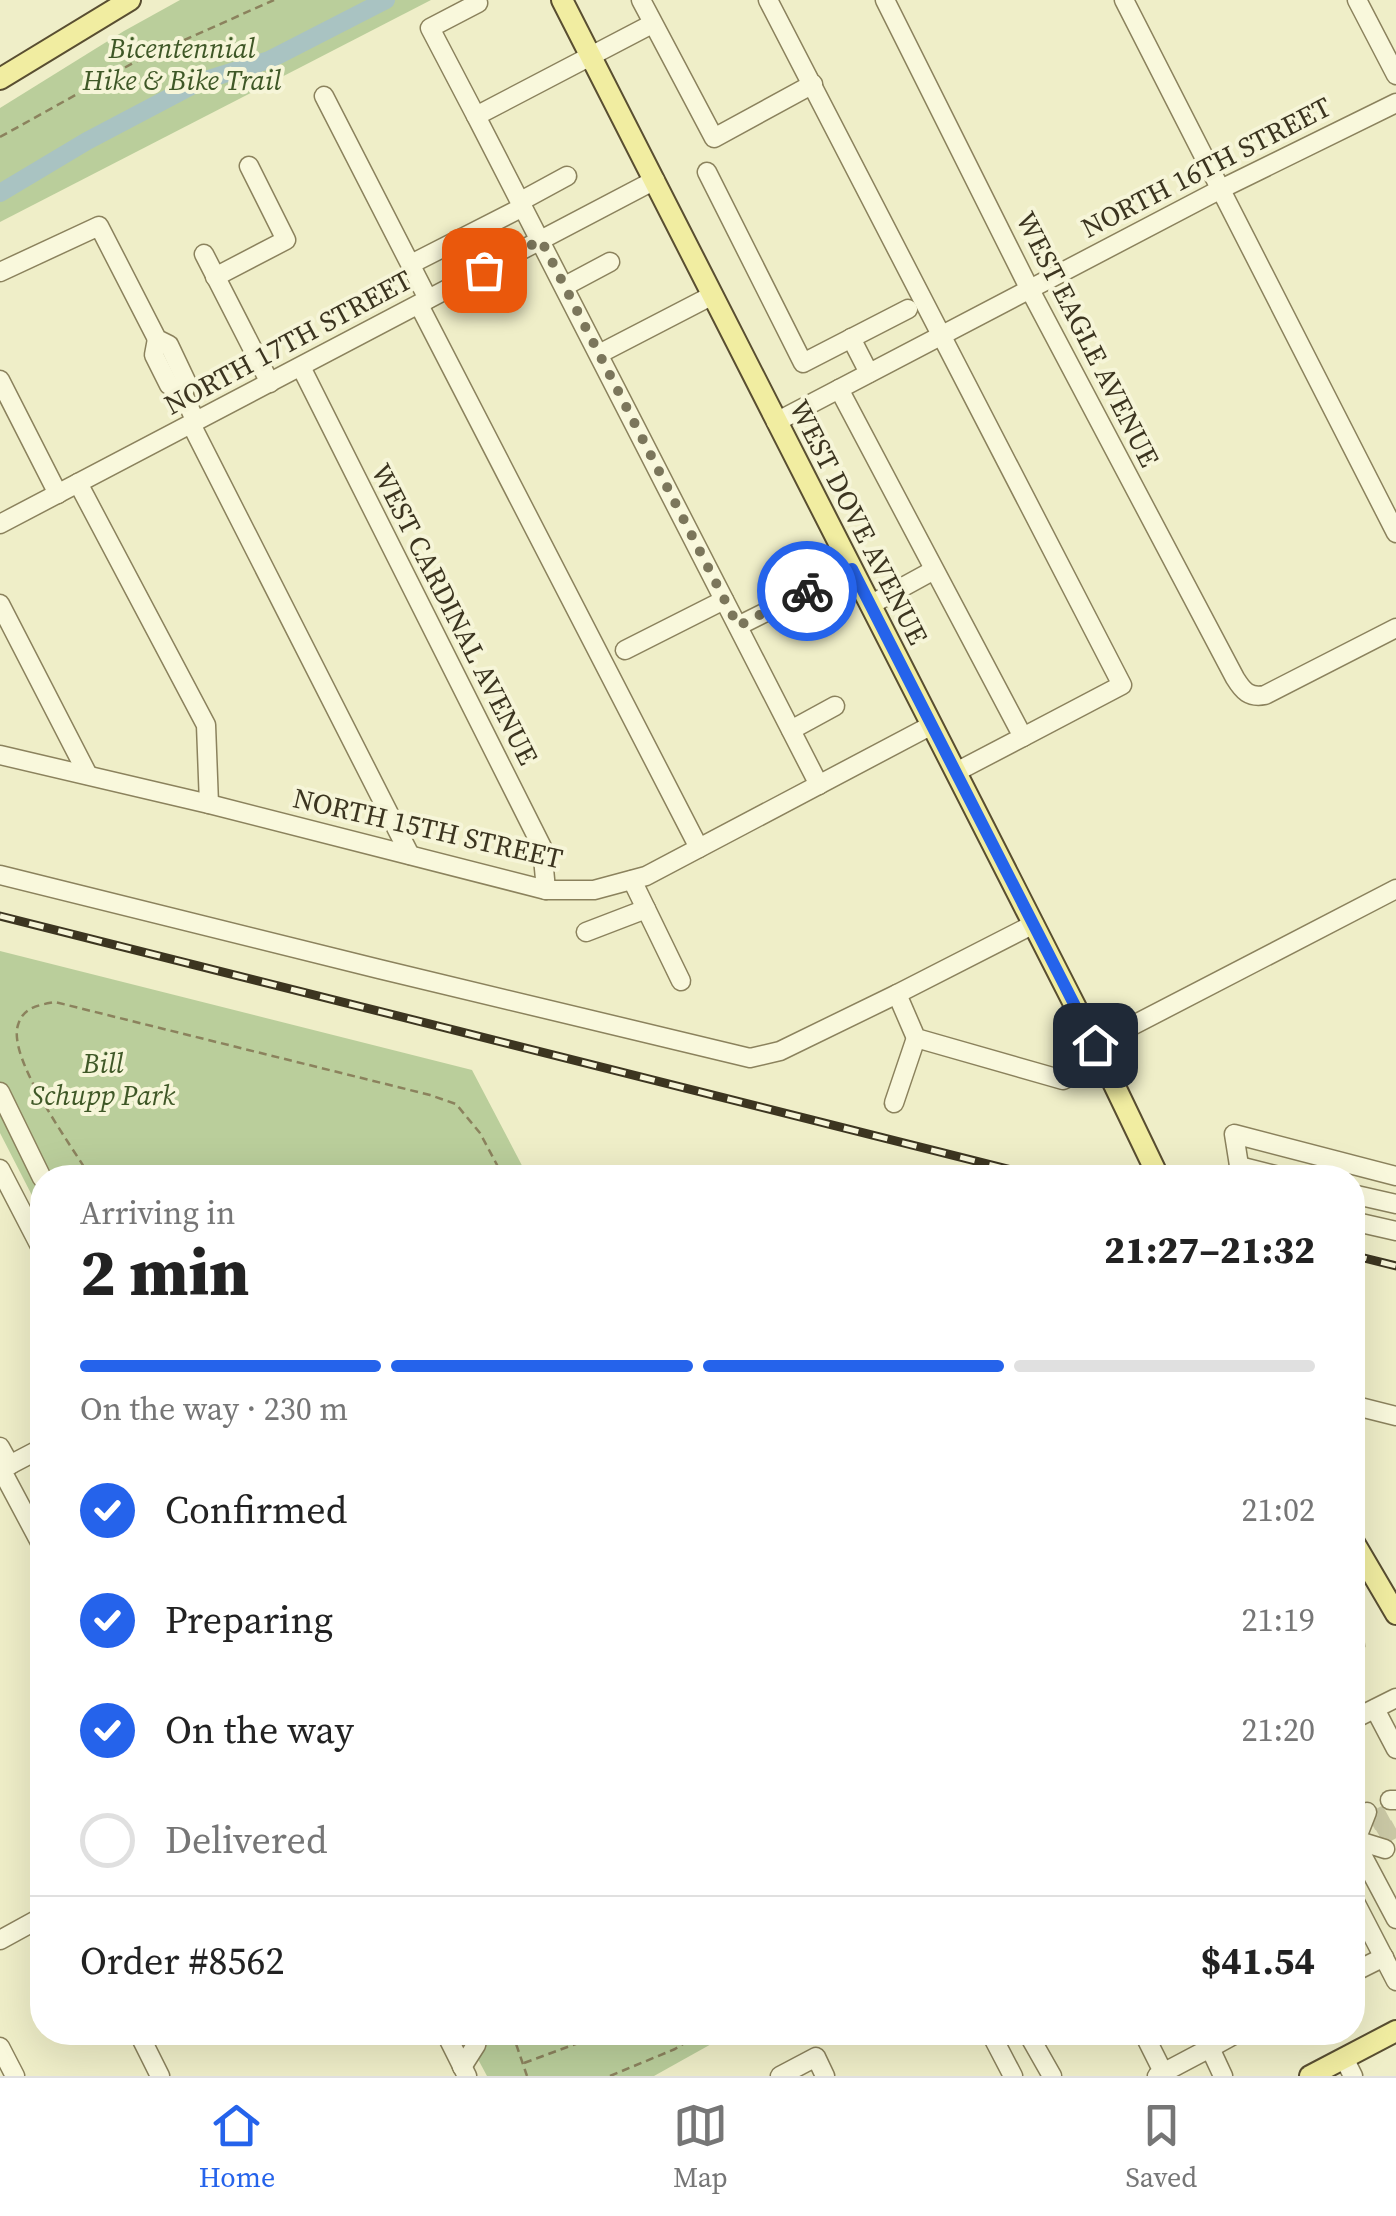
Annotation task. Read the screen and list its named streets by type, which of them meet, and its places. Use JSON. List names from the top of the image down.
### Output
{
  "streets": {
    "main road": ["WEST DOVE AVENUE"],
    "street": [
      "NORTH 16TH STREET",
      "WEST EAGLE AVENUE",
      "NORTH 17TH STREET",
      "WEST CARDINAL AVENUE",
      "NORTH 15TH STREET"
    ]
  },
  "crossings": [
    ["NORTH 16TH STREET", "WEST EAGLE AVENUE"],
    ["NORTH 16TH STREET", "WEST DOVE AVENUE"],
    ["NORTH 17TH STREET", "WEST DOVE AVENUE"],
    ["NORTH 17TH STREET", "WEST CARDINAL AVENUE"],
    ["WEST DOVE AVENUE", "NORTH 15TH STREET"],
    ["WEST CARDINAL AVENUE", "NORTH 15TH STREET"]
  ],
  "parks": ["Bicentennial Hike & Bike Trail", "Bill Schupp Park"],
  "page": {
    "heading": ["2 min", "Arriving in", "21:27–21:32"],
    "panel": ["Order #8562", "$41.54"],
    "bar": "On the way · 230 m",
    "list": [
      ["Confirmed", "21:02"],
      ["Preparing", "21:19"],
      ["On the way", "21:20"],
      "Delivered"
    ],
    "tabs": ["Home", "Map", "Saved"]
  }
}
